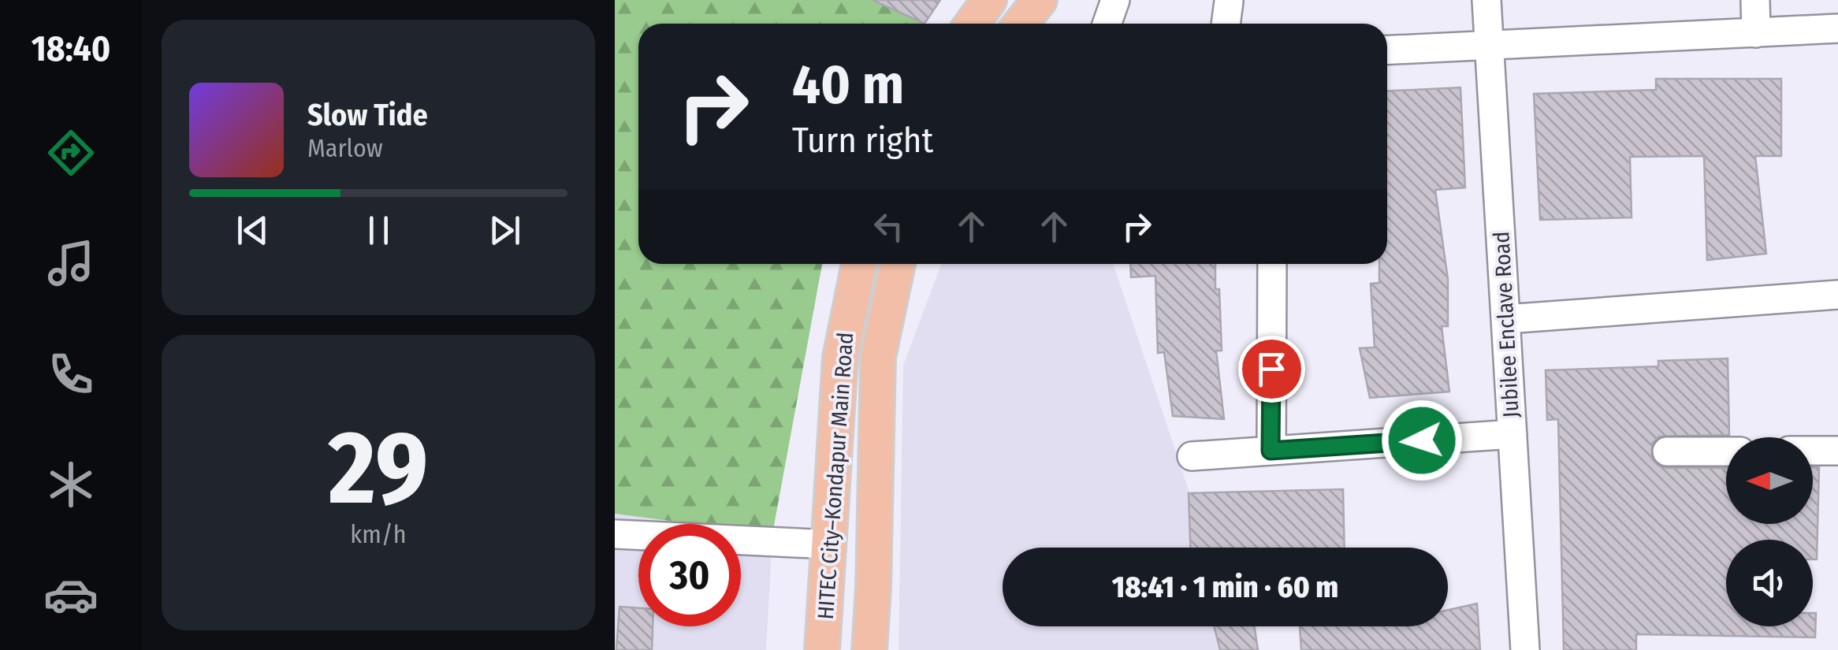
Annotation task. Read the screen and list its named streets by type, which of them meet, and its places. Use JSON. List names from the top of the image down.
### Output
{
  "streets": {
    "main road": ["HITEC City–Kondapur Main Road"],
    "street": ["Jubilee Enclave Road"]
  },
  "north": "left",
  "page": {
    "tabs": "18:40",
    "turn": ["40 m", "Turn right"],
    "song": ["Slow Tide", "Marlow"],
    "tile": ["29", "km/h"],
    "limit": "30",
    "trip": "18:41 · 1 min · 60 m"
  }
}
